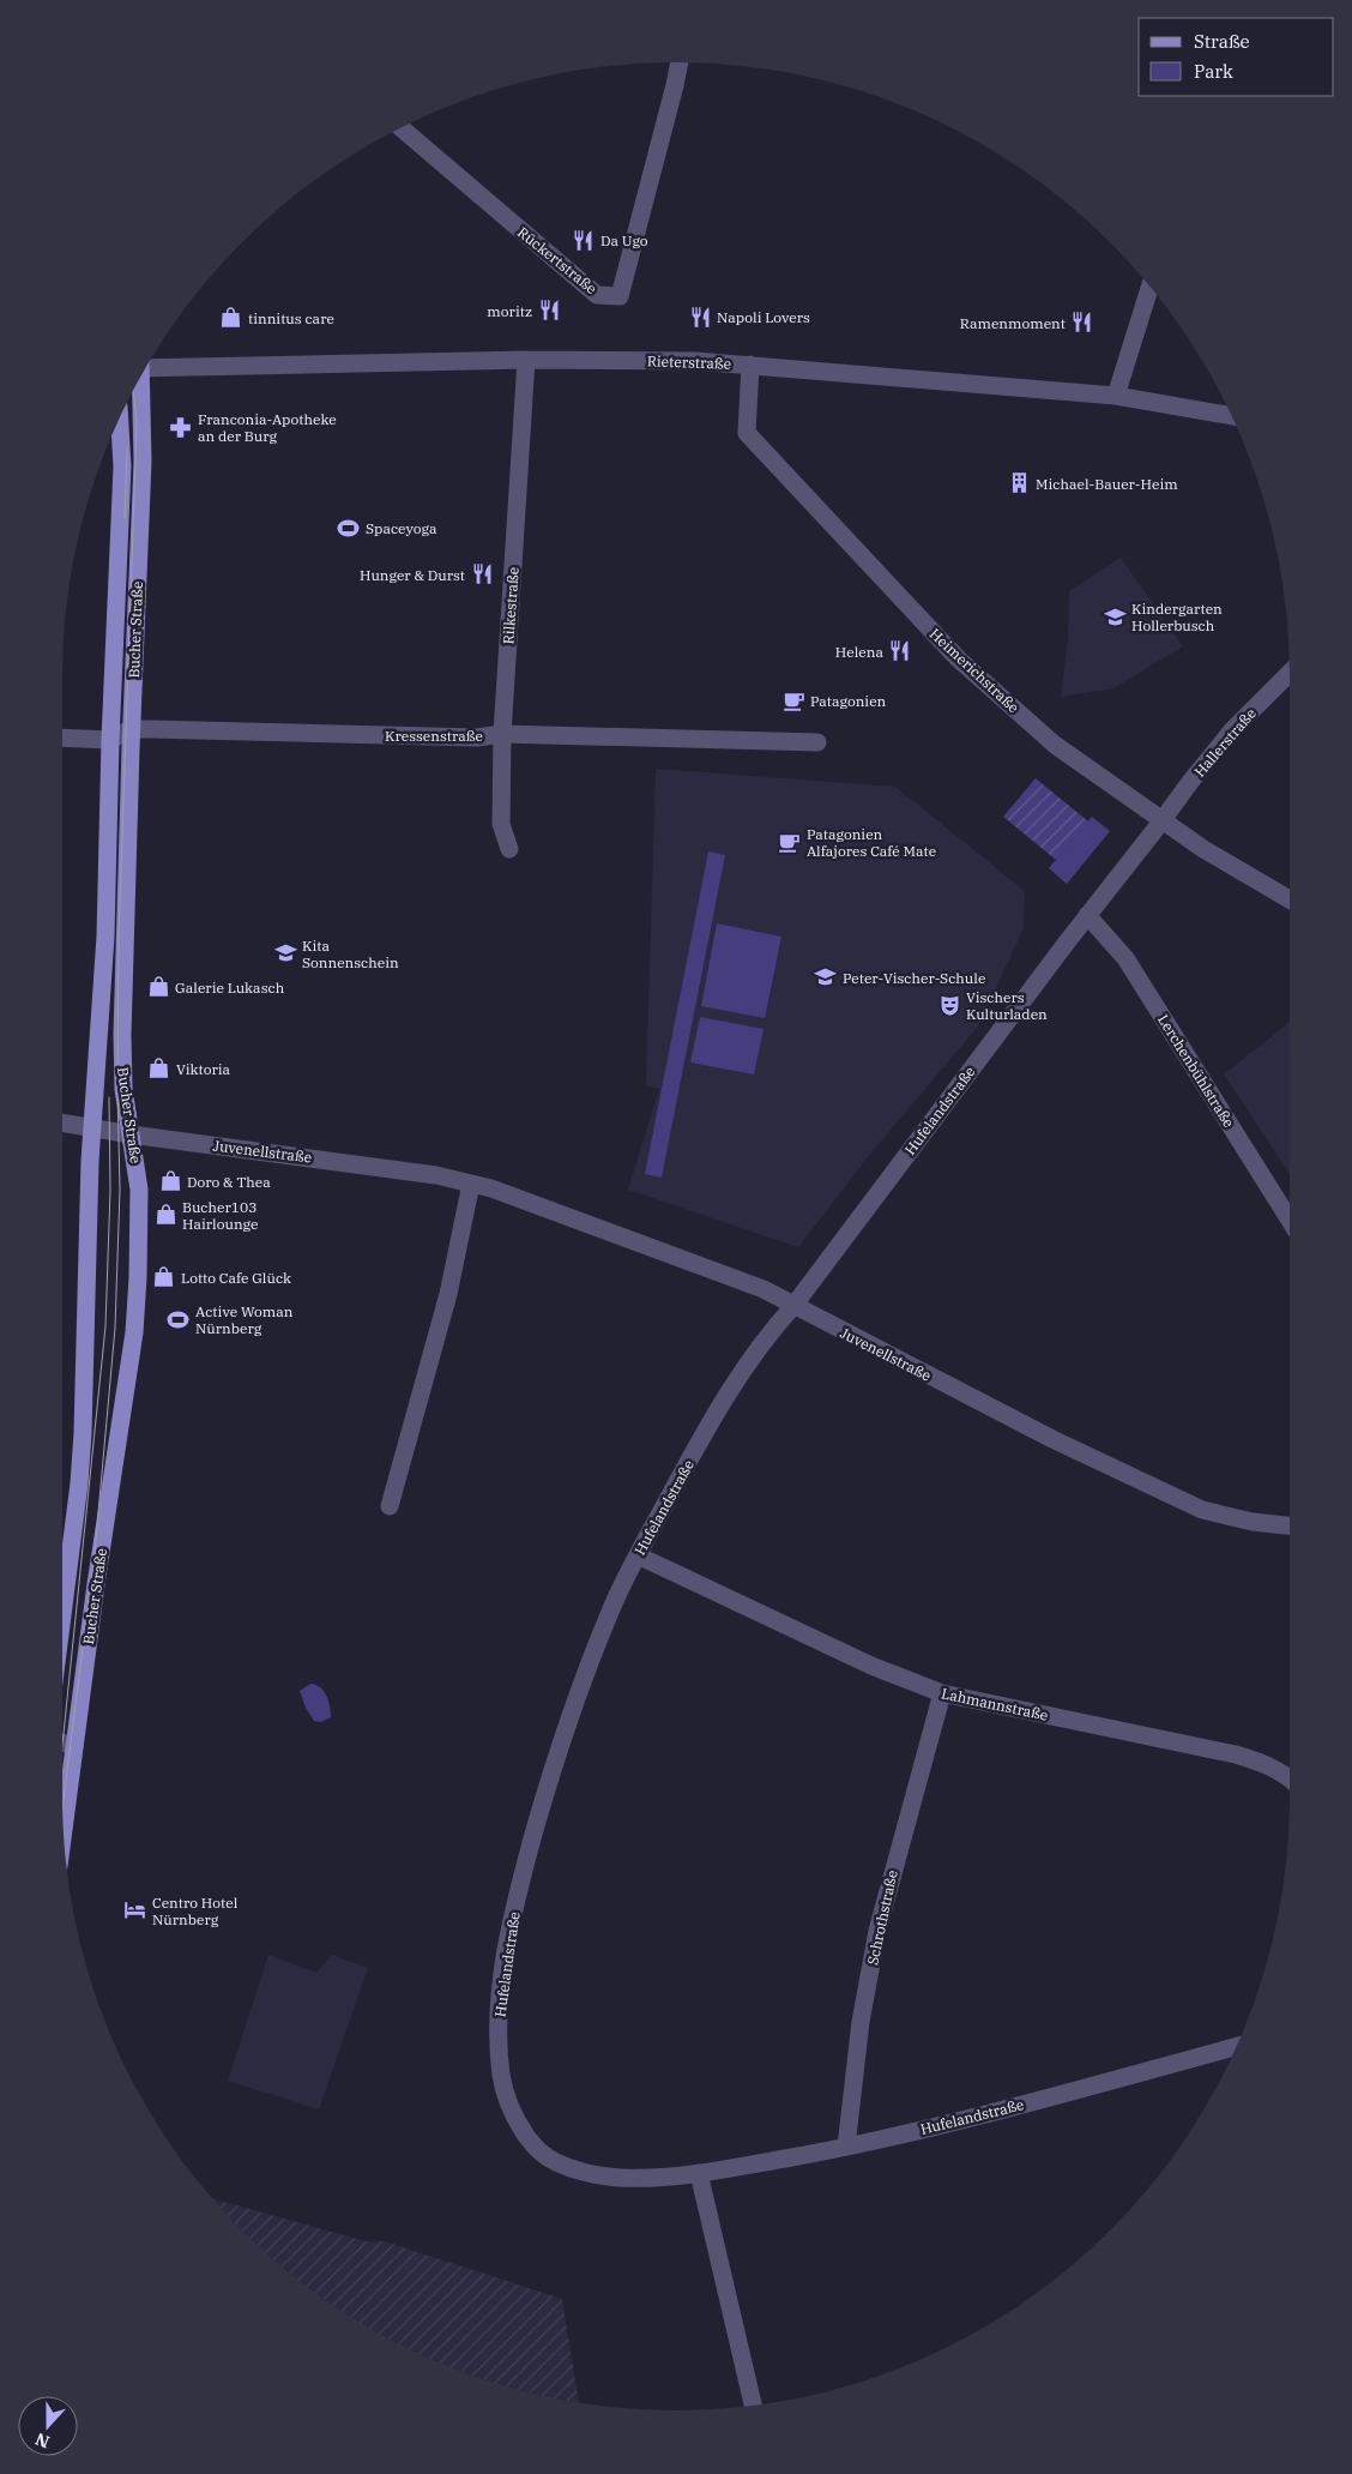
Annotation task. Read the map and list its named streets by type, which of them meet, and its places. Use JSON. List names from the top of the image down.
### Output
{
  "streets": {
    "main road": ["Bucher Straße"],
    "street": [
      "Rückertstraße",
      "Rieterstraße",
      "Rilkestraße",
      "Heimerichstraße",
      "Kressenstraße",
      "Hallerstraße",
      "Lerchenbühlstraße",
      "Hufelandstraße",
      "Juvenellstraße",
      "Lahmannstraße",
      "Schrothstraße"
    ]
  },
  "crossings": [
    ["Rieterstraße", "Rilkestraße"],
    ["Rieterstraße", "Heimerichstraße"],
    ["Rilkestraße", "Kressenstraße"],
    ["Bucher Straße", "Kressenstraße"],
    ["Bucher Straße", "Juvenellstraße"],
    ["Heimerichstraße", "Hallerstraße"],
    ["Heimerichstraße", "Hufelandstraße"],
    ["Hallerstraße", "Hufelandstraße"],
    ["Lerchenbühlstraße", "Hufelandstraße"],
    ["Hufelandstraße", "Juvenellstraße"],
    ["Hufelandstraße", "Lahmannstraße"],
    ["Hufelandstraße", "Schrothstraße"],
    ["Lahmannstraße", "Schrothstraße"]
  ],
  "places": {
    "restaurant": [
      "Da Ugo",
      "moritz",
      "Napoli Lovers",
      "Ramenmoment",
      "Hunger & Durst",
      "Helena"
    ],
    "shop": [
      "tinnitus care",
      "Galerie Lukasch",
      "Viktoria",
      "Doro & Thea",
      "Bucher103 Hairlounge",
      "Lotto Cafe Glück"
    ],
    "pharmacy": ["Franconia-Apotheke an der Burg"],
    "building": ["Michael-Bauer-Heim"],
    "sports": ["Spaceyoga", "Active Woman Nürnberg"],
    "school or university": ["Kindergarten Hollerbusch", "Kita Sonnenschein", "Peter-Vischer-Schule"],
    "cafe": ["Patagonien", "Patagonien Alfajores Café Mate"],
    "theatre": ["Vischers Kulturladen"],
    "hotel": ["Centro Hotel Nürnberg"]
  },
  "legend": ["Straße", "Park"],
  "north": "bottom"
}
